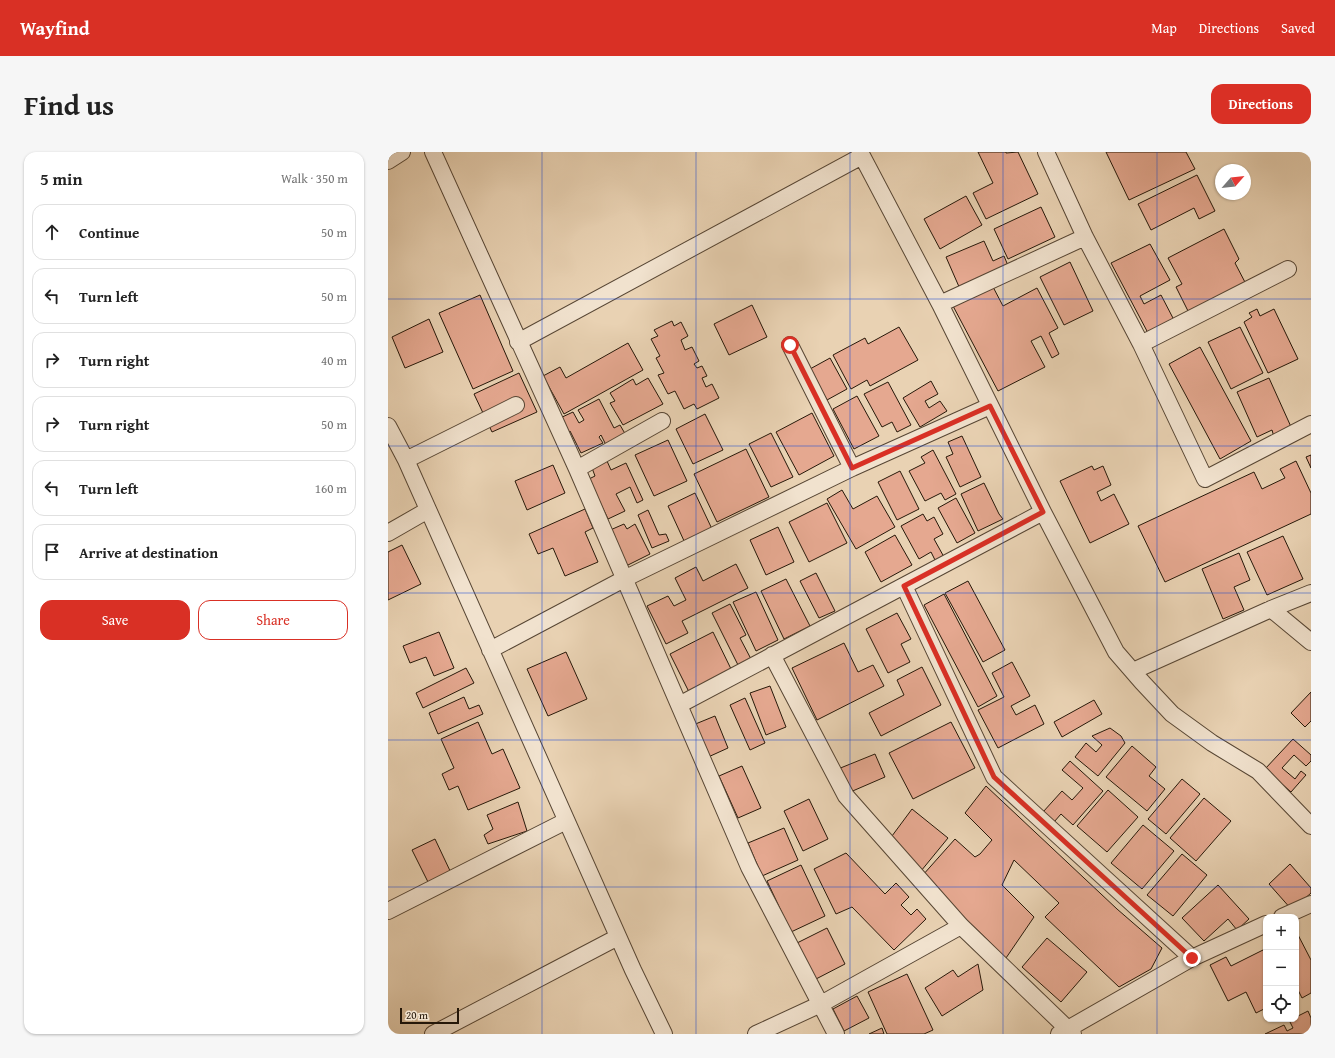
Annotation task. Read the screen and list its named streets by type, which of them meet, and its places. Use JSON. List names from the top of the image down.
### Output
{
  "scale_bar": "20 m",
  "north": "top right",
  "page": {
    "header": "Wayfind",
    "nav": ["Map", "Directions", "Saved"],
    "title": "Find us",
    "buttons": [
      "Directions",
      ["Save", "Share"]
    ],
    "heading": ["5 min", "Walk · 350 m"],
    "list": [
      ["Continue", "50 m"],
      ["Turn left", "50 m"],
      ["Turn right", "40 m"],
      ["Turn right", "50 m"],
      ["Turn left", "160 m"],
      "Arrive at destination"
    ],
    "map_buttons": ["+", "−"],
    "scale": "20 m"
  }
}
